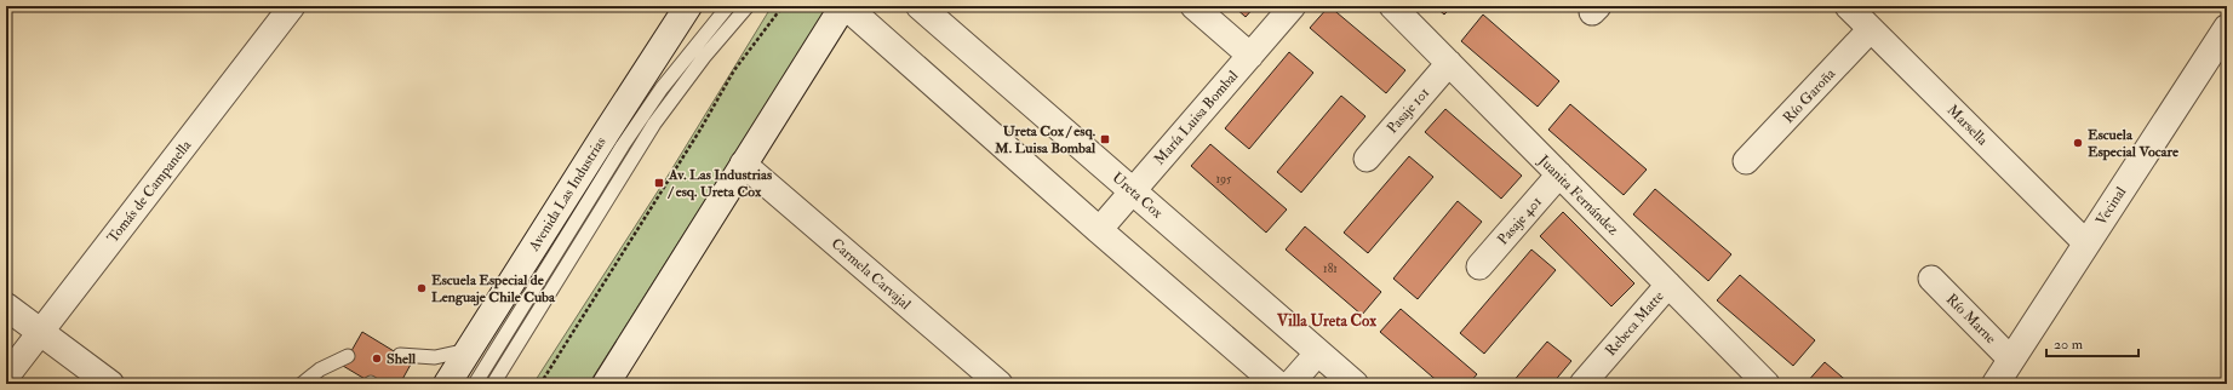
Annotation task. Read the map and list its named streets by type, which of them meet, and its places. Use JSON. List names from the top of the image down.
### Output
{
  "streets": {
    "street": [
      "Río Garoña",
      "Pasaje 101",
      "María Luisa Bombal",
      "Marsella",
      "Tomás de Campanella",
      "Avenida Las Industrias",
      "Ureta Cox",
      "Juanita Fernández",
      "Vecinal",
      "Pasaje 401",
      "Carmela Carvajal",
      "Río Marne",
      "Rebeca Matte"
    ]
  },
  "crossings": [
    ["Río Garoña", "Marsella"],
    ["Pasaje 101", "Juanita Fernández"],
    ["María Luisa Bombal", "Ureta Cox"],
    ["Marsella", "Vecinal"],
    ["Juanita Fernández", "Pasaje 401"],
    ["Juanita Fernández", "Rebeca Matte"],
    ["Vecinal", "Río Marne"]
  ],
  "districts": ["Villa Ureta Cox"],
  "places": {
    "transit": ["Ureta Cox / esq. M. Luisa Bombal", "Av. Las Industrias / esq. Ureta Cox"],
    "other": ["Escuela Especial Vocare", "Escuela Especial de Lenguaje Chile Cuba", "Shell"]
  },
  "house_numbers": ["195", "181"],
  "scale_bar": "20 m"
}
